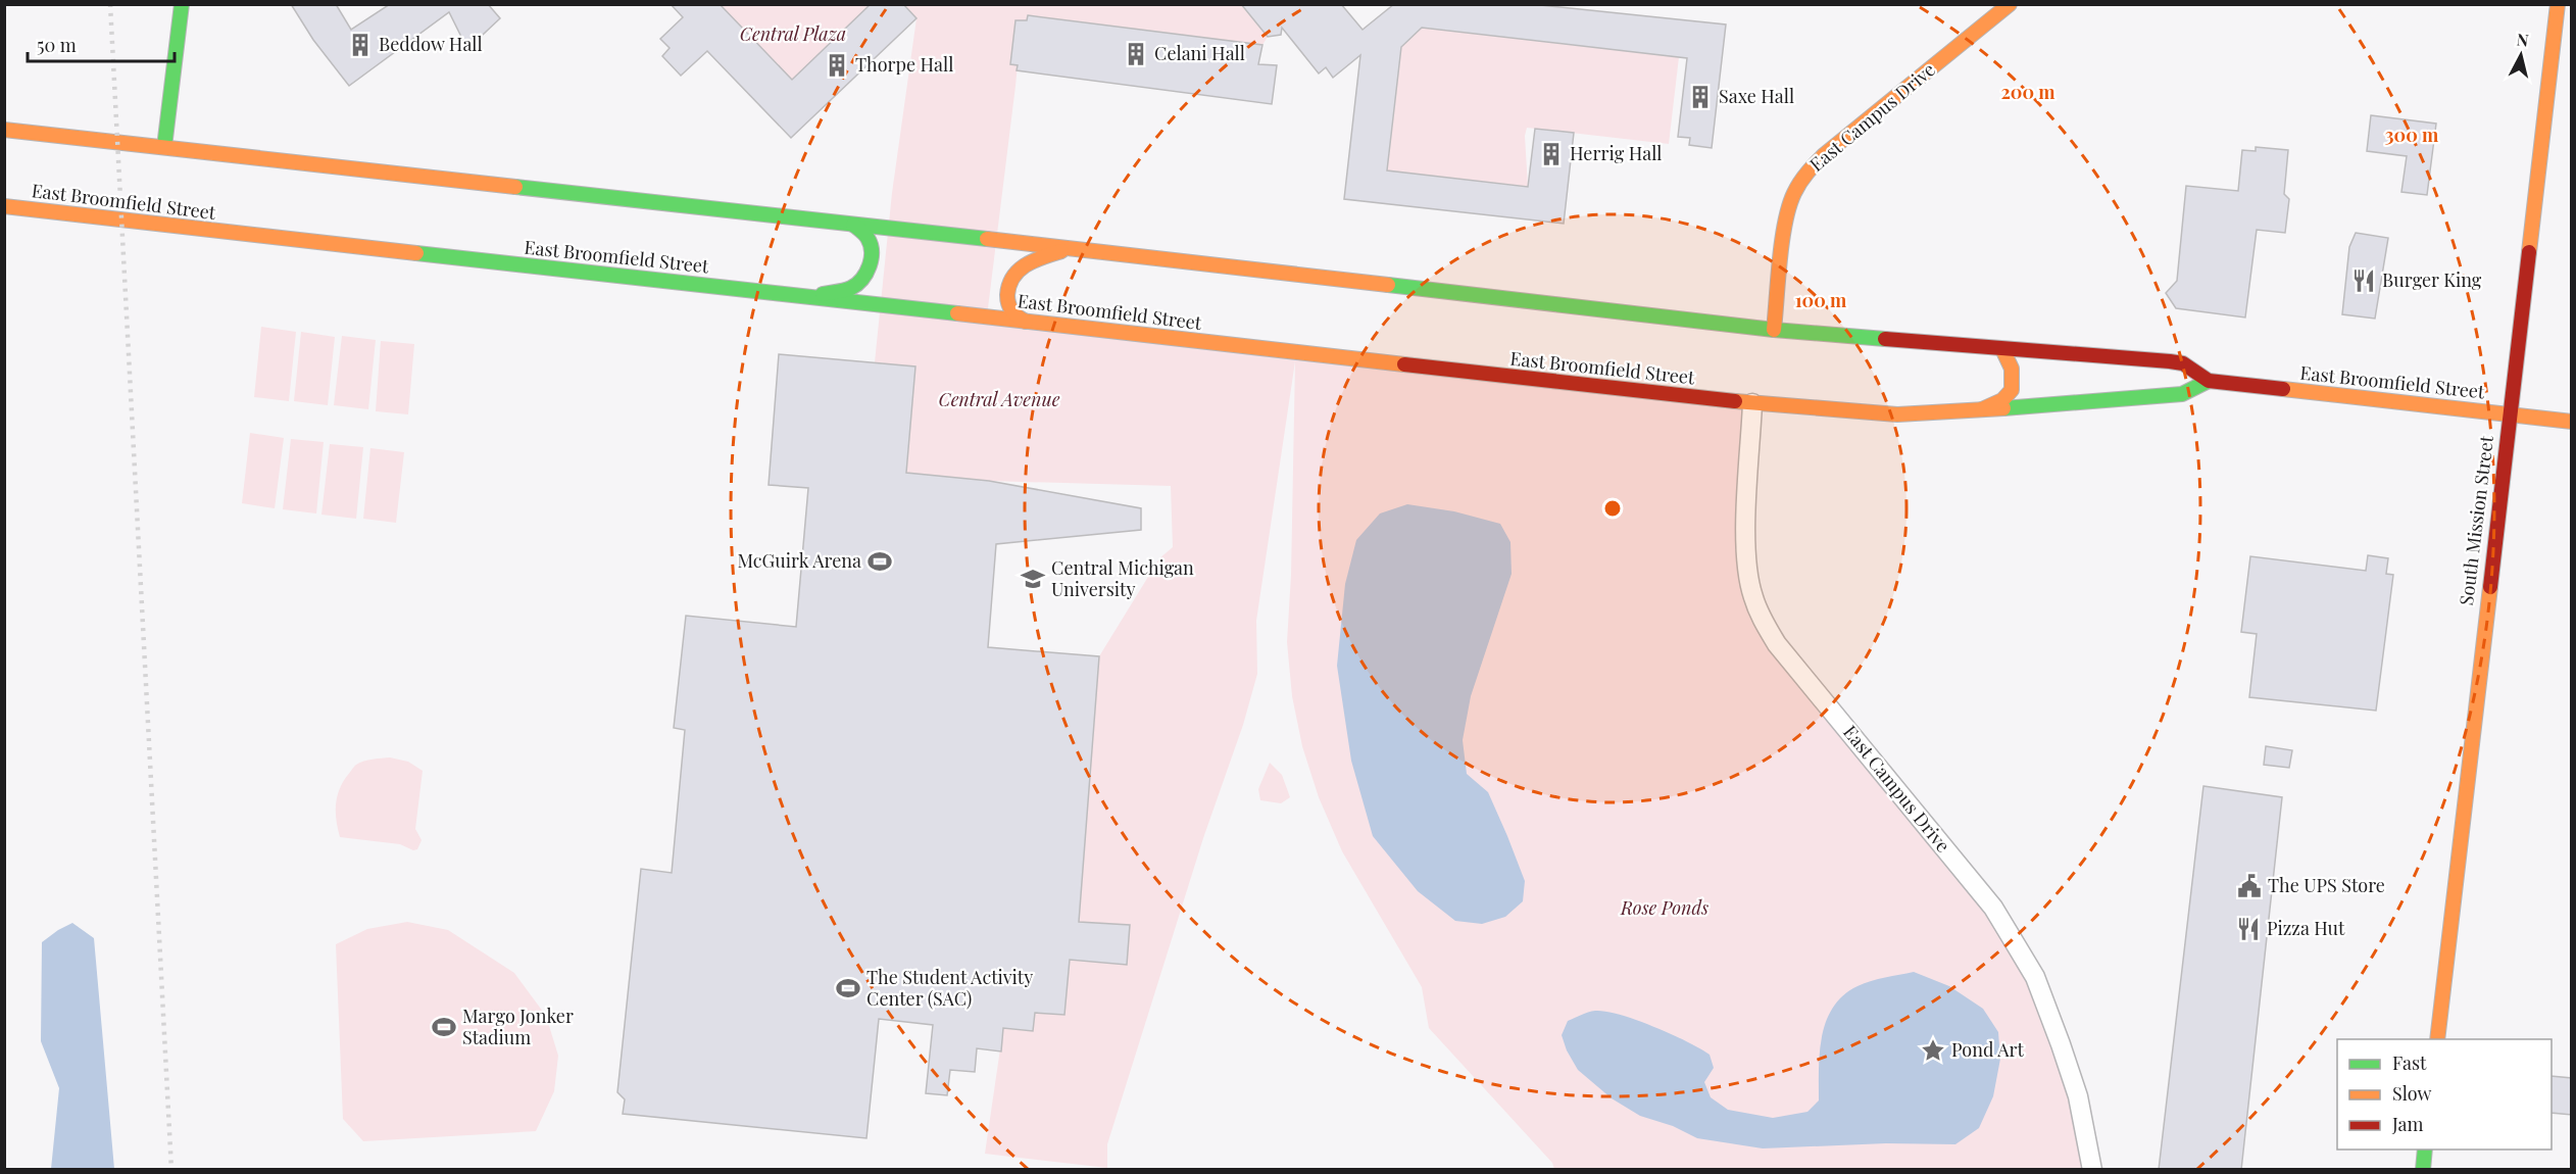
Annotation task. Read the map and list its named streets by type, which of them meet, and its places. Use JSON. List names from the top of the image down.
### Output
{
  "streets": {
    "main road": ["East Campus Drive", "East Broomfield Street", "South Mission Street"]
  },
  "crossings": [
    ["East Campus Drive", "East Broomfield Street"],
    ["East Broomfield Street", "South Mission Street"]
  ],
  "parks": ["Central Plaza", "Central Avenue", "Rose Ponds"],
  "places": {
    "building": [
      "Beddow Hall",
      "Celani Hall",
      "Thorpe Hall",
      "Saxe Hall",
      "Herrig Hall"
    ],
    "restaurant": ["Burger King", "Pizza Hut"],
    "sports": ["McGuirk Arena", "The Student Activity Center (SAC)", "Margo Jonker Stadium"],
    "school or university": ["Central Michigan University"],
    "public building": ["The UPS Store"],
    "place": ["Pond Art"]
  },
  "legend": ["Fast", "Slow", "Jam"],
  "scale_bar": "50 m",
  "north": "top",
  "rings": ["200 m", "300 m", "100 m"]
}
